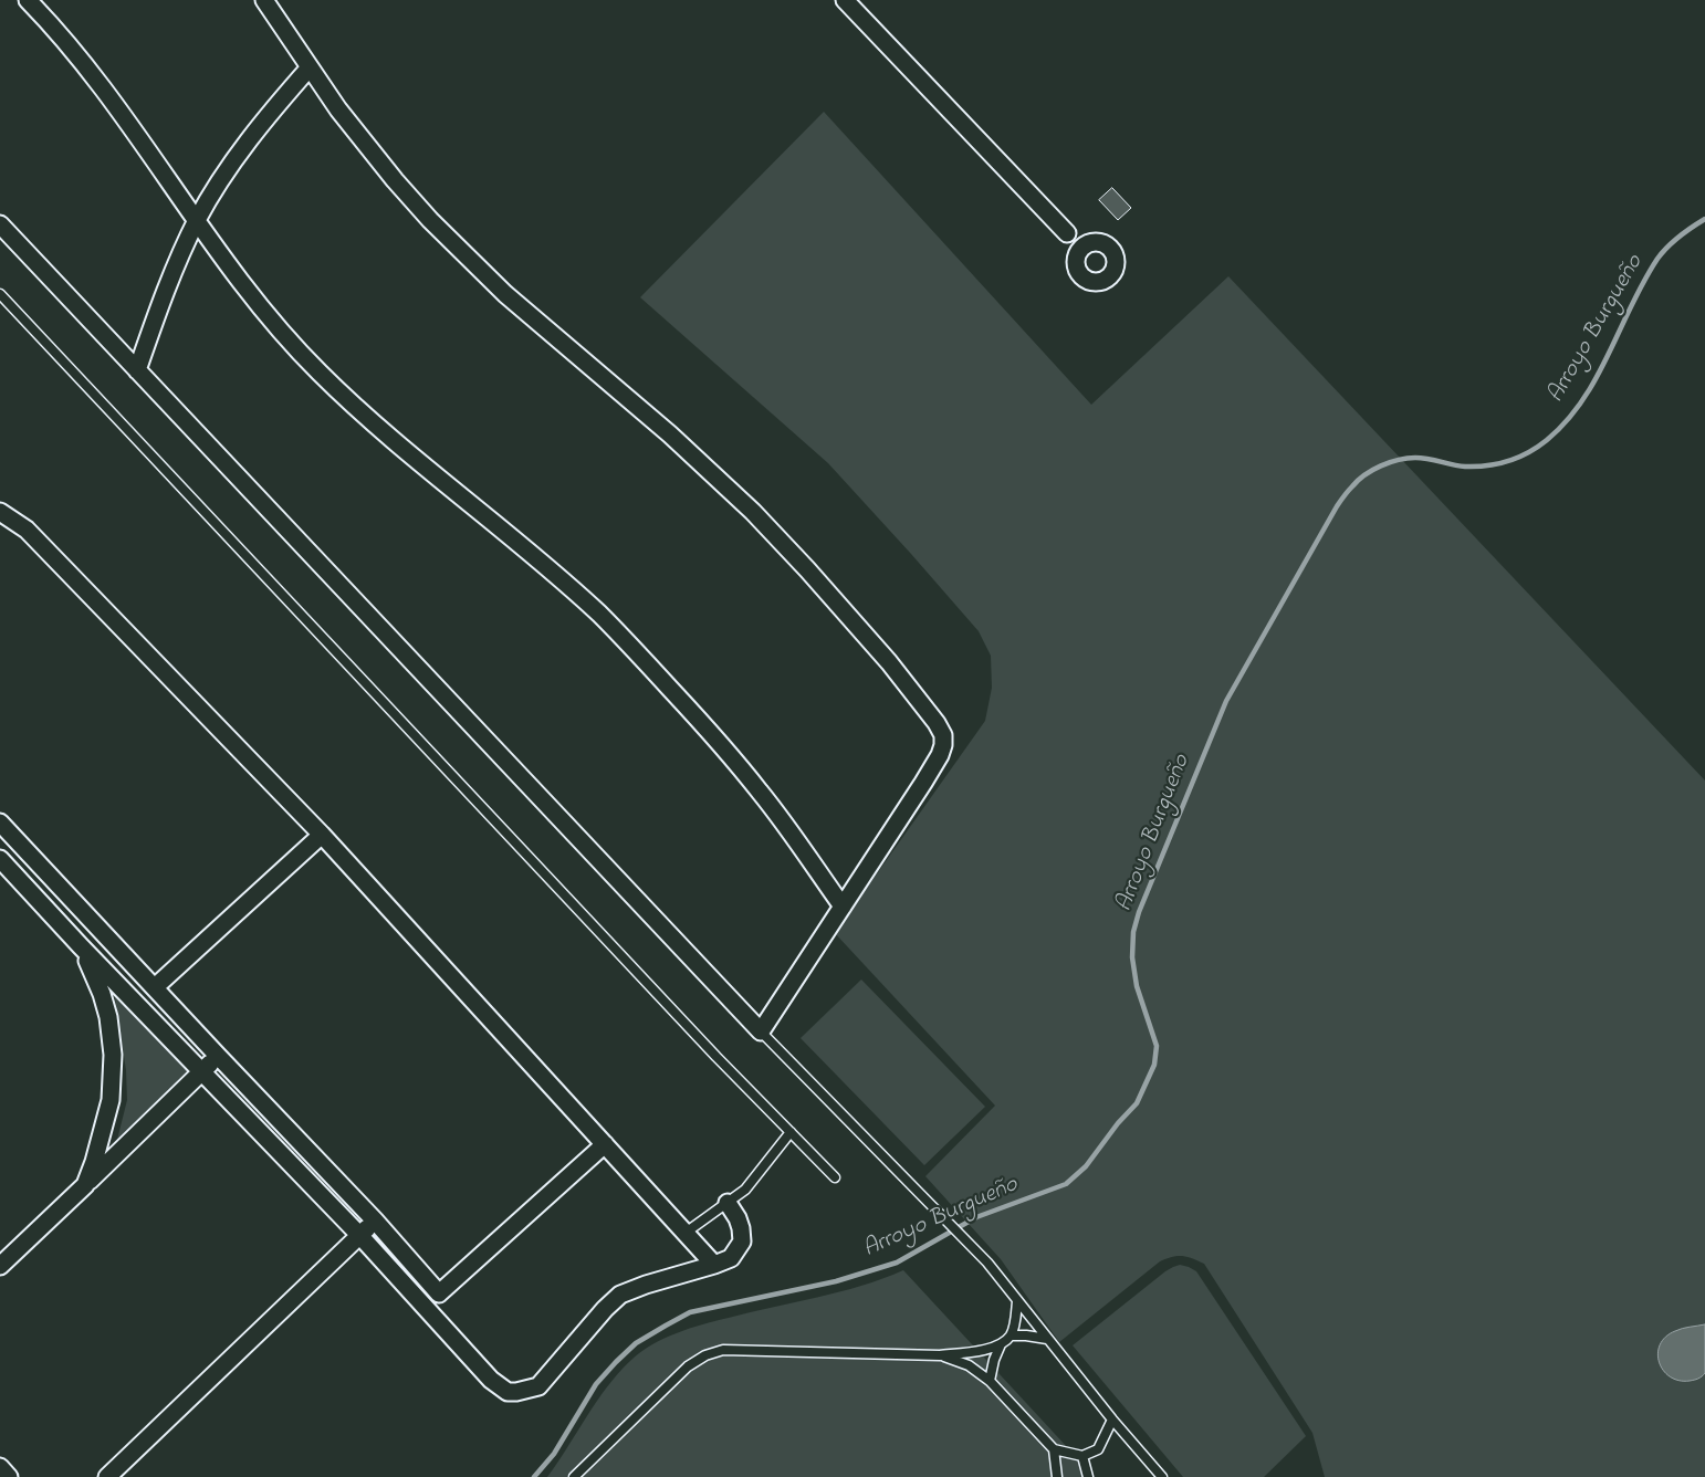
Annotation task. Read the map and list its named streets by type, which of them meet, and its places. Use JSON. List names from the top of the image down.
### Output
{
  "water": ["Arroyo Burgueño"]
}
